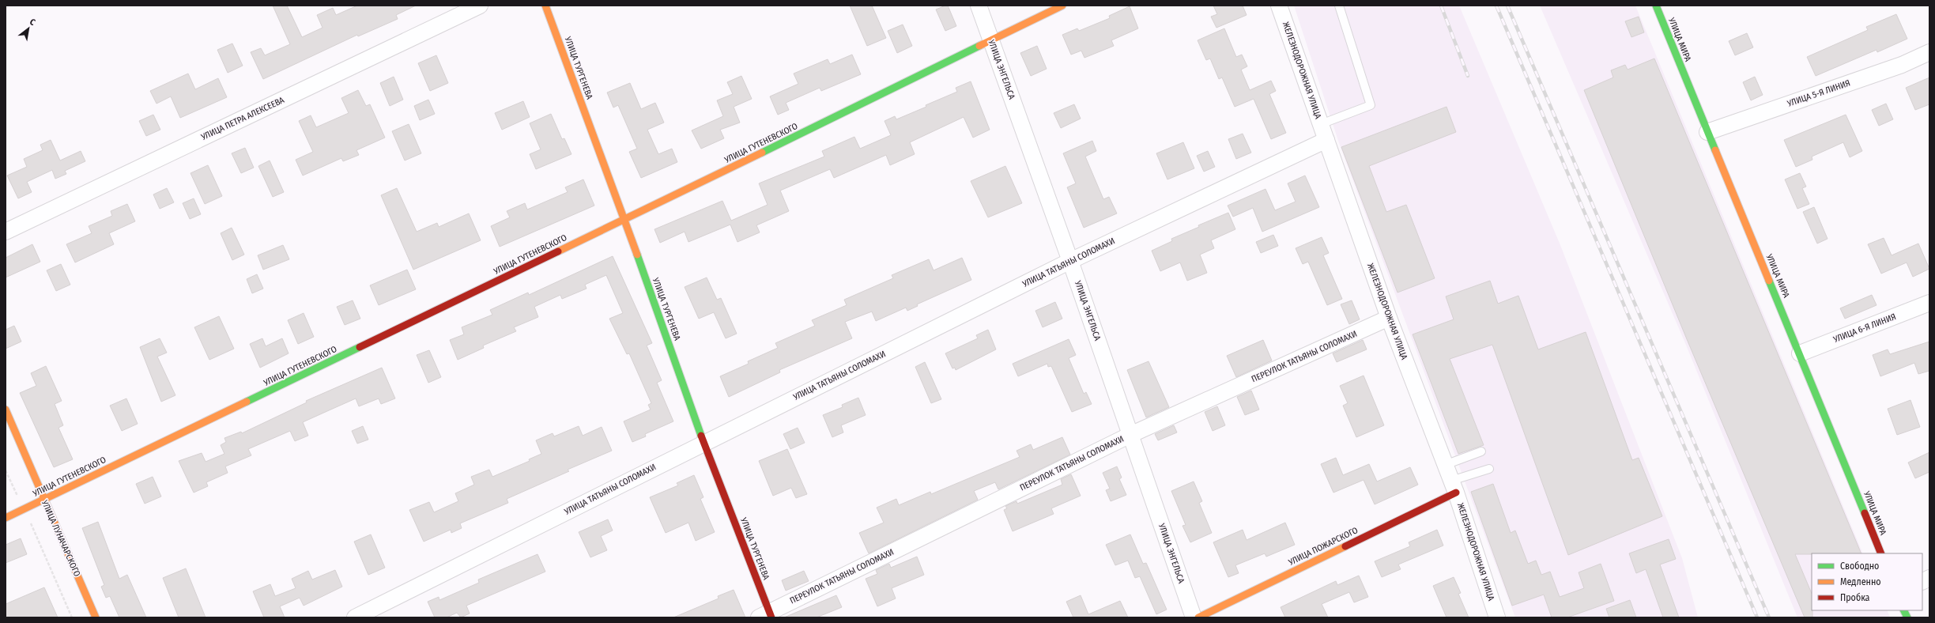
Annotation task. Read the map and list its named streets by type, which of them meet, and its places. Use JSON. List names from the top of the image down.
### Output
{
  "streets": {
    "main road": [
      "УЛИЦА МИРА",
      "УЛИЦА ТУРГЕНЕВА",
      "УЛИЦА ГУТЕНЕВСКОГО",
      "УЛИЦА ЛУНАЧАРСКОГО",
      "УЛИЦА ПОЖАРСКОГО"
    ],
    "street": [
      "УЛИЦА ЭНГЕЛЬСА",
      "ЖЕЛЕЗНОДОРОЖНАЯ УЛИЦА",
      "УЛИЦА 5-Я ЛИНИЯ",
      "УЛИЦА ПЕТРА АЛЕКСЕЕВА",
      "УЛИЦА ТАТЬЯНЫ СОЛОМАХИ",
      "УЛИЦА 6-Я ЛИНИЯ",
      "ПЕРЕУЛОК ТАТЬЯНЫ СОЛОМАХИ"
    ]
  },
  "crossings": [
    ["УЛИЦА МИРА", "УЛИЦА 5-Я ЛИНИЯ"],
    ["УЛИЦА МИРА", "УЛИЦА 6-Я ЛИНИЯ"],
    ["УЛИЦА ТУРГЕНЕВА", "УЛИЦА ГУТЕНЕВСКОГО"],
    ["УЛИЦА ТУРГЕНЕВА", "УЛИЦА ТАТЬЯНЫ СОЛОМАХИ"],
    ["УЛИЦА ТУРГЕНЕВА", "ПЕРЕУЛОК ТАТЬЯНЫ СОЛОМАХИ"],
    ["УЛИЦА ЭНГЕЛЬСА", "УЛИЦА ГУТЕНЕВСКОГО"],
    ["УЛИЦА ЭНГЕЛЬСА", "УЛИЦА ТАТЬЯНЫ СОЛОМАХИ"],
    ["УЛИЦА ЭНГЕЛЬСА", "ПЕРЕУЛОК ТАТЬЯНЫ СОЛОМАХИ"],
    ["ЖЕЛЕЗНОДОРОЖНАЯ УЛИЦА", "УЛИЦА ТАТЬЯНЫ СОЛОМАХИ"],
    ["ЖЕЛЕЗНОДОРОЖНАЯ УЛИЦА", "ПЕРЕУЛОК ТАТЬЯНЫ СОЛОМАХИ"],
    ["ЖЕЛЕЗНОДОРОЖНАЯ УЛИЦА", "УЛИЦА ПОЖАРСКОГО"],
    ["УЛИЦА ГУТЕНЕВСКОГО", "УЛИЦА ЛУНАЧАРСКОГО"]
  ],
  "legend": ["Свободно", "Медленно", "Пробка"],
  "north": "top right"
}
